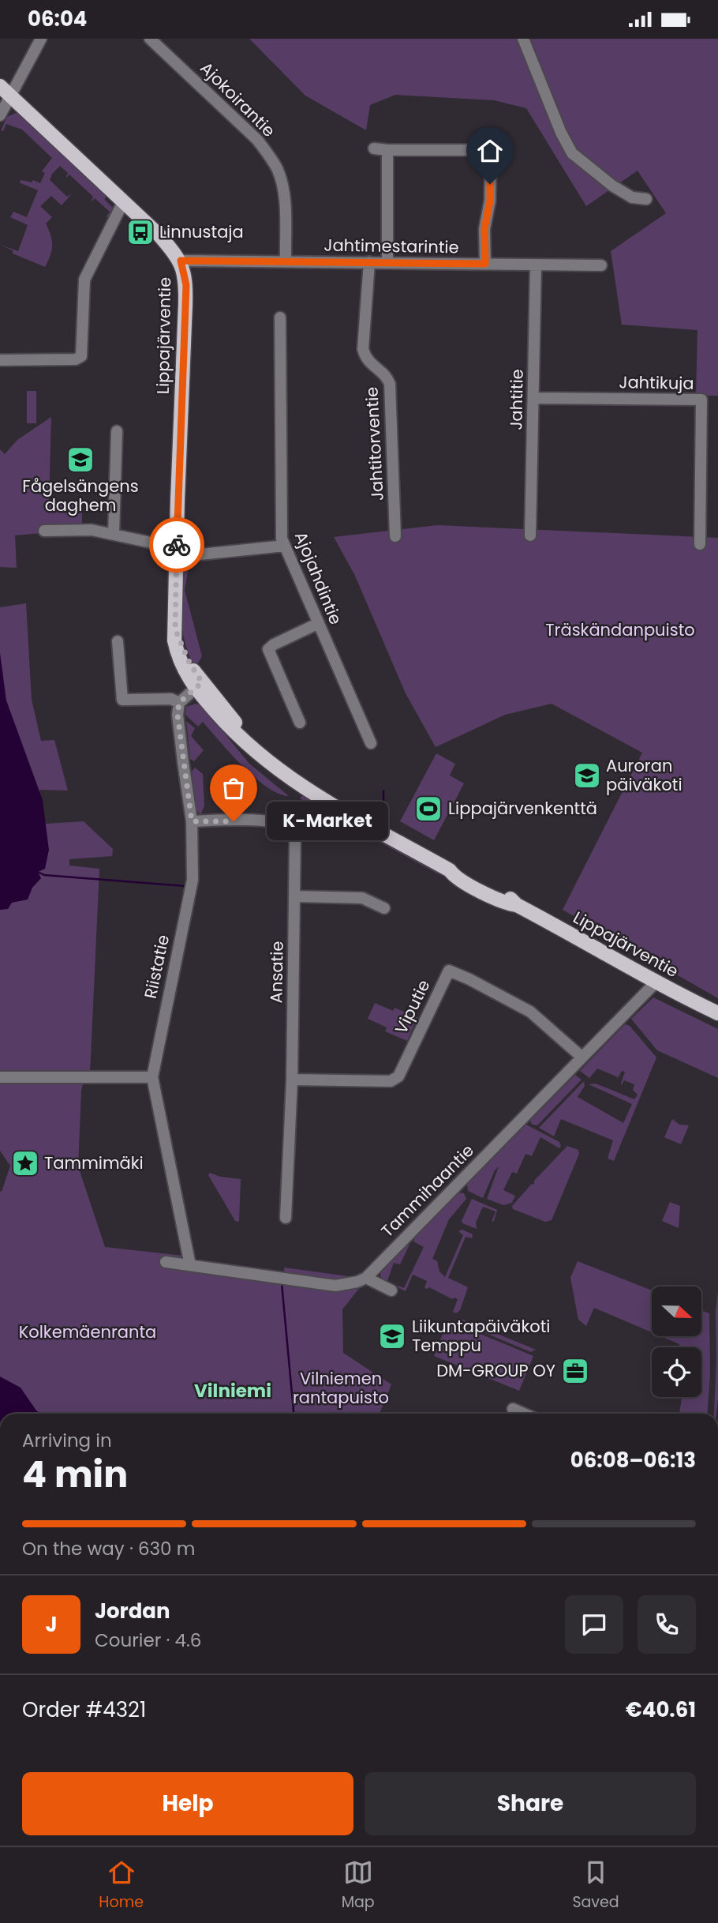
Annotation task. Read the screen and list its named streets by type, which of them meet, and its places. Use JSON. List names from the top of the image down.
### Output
{
  "streets": {
    "main road": ["Lippajärventie"],
    "street": [
      "Ajokoirantie",
      "Jahtimestarintie",
      "Jahtikuja",
      "Jahtitie",
      "Jahtitorventie",
      "Ajojahdintie",
      "Riistatie",
      "Ansatie",
      "Viputie",
      "Tammihaantie"
    ]
  },
  "crossings": [
    ["Ajokoirantie", "Jahtimestarintie"],
    ["Jahtimestarintie", "Lippajärventie"],
    ["Jahtimestarintie", "Jahtitie"],
    ["Jahtimestarintie", "Jahtitorventie"],
    ["Lippajärventie", "Tammihaantie"],
    ["Jahtikuja", "Jahtitie"],
    ["Riistatie", "Ansatie"],
    ["Ansatie", "Viputie"],
    ["Viputie", "Tammihaantie"]
  ],
  "districts": ["Vilniemi"],
  "parks": ["Träskändanpuisto", "Kolkemäenranta", "Vilniemen rantapuisto"],
  "places": {
    "bus stop": ["Linnustaja"],
    "school or university": ["Fågelsängens daghem", "Auroran päiväkoti", "Liikuntapäiväkoti Temppu"],
    "sports": ["Lippajärvenkenttä"],
    "other": ["K-Market"],
    "place": ["Tammimäki"],
    "office": ["DM-GROUP OY"]
  },
  "north": "right",
  "page": {
    "status": "06:04",
    "bubble": "K-Market",
    "heading": ["4 min", "Arriving in", "06:08–06:13"],
    "panel": [
      "Jordan",
      "Courier · 4.6",
      "Order #4321",
      "€40.61"
    ],
    "bar": "On the way · 630 m",
    "round": "J",
    "buttons": ["Help", "Share"],
    "tabs": ["Home", "Map", "Saved"]
  }
}
